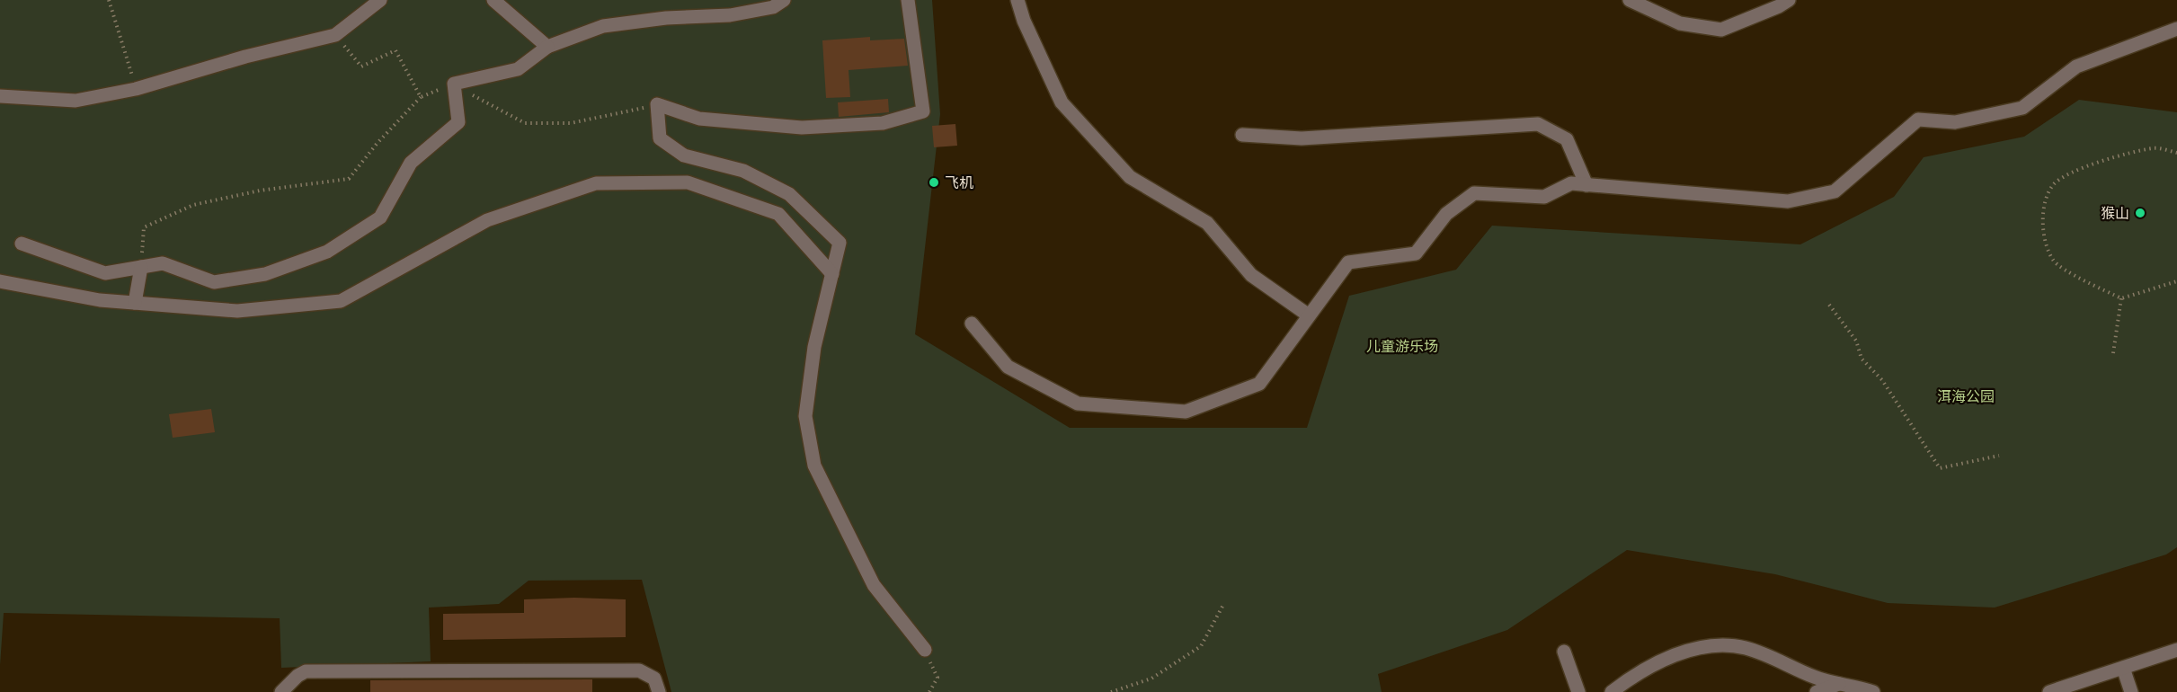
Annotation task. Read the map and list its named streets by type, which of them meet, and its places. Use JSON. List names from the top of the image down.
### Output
{
  "parks": ["儿童游乐场", "洱海公园"],
  "places": ["飞机", "猴山"]
}
